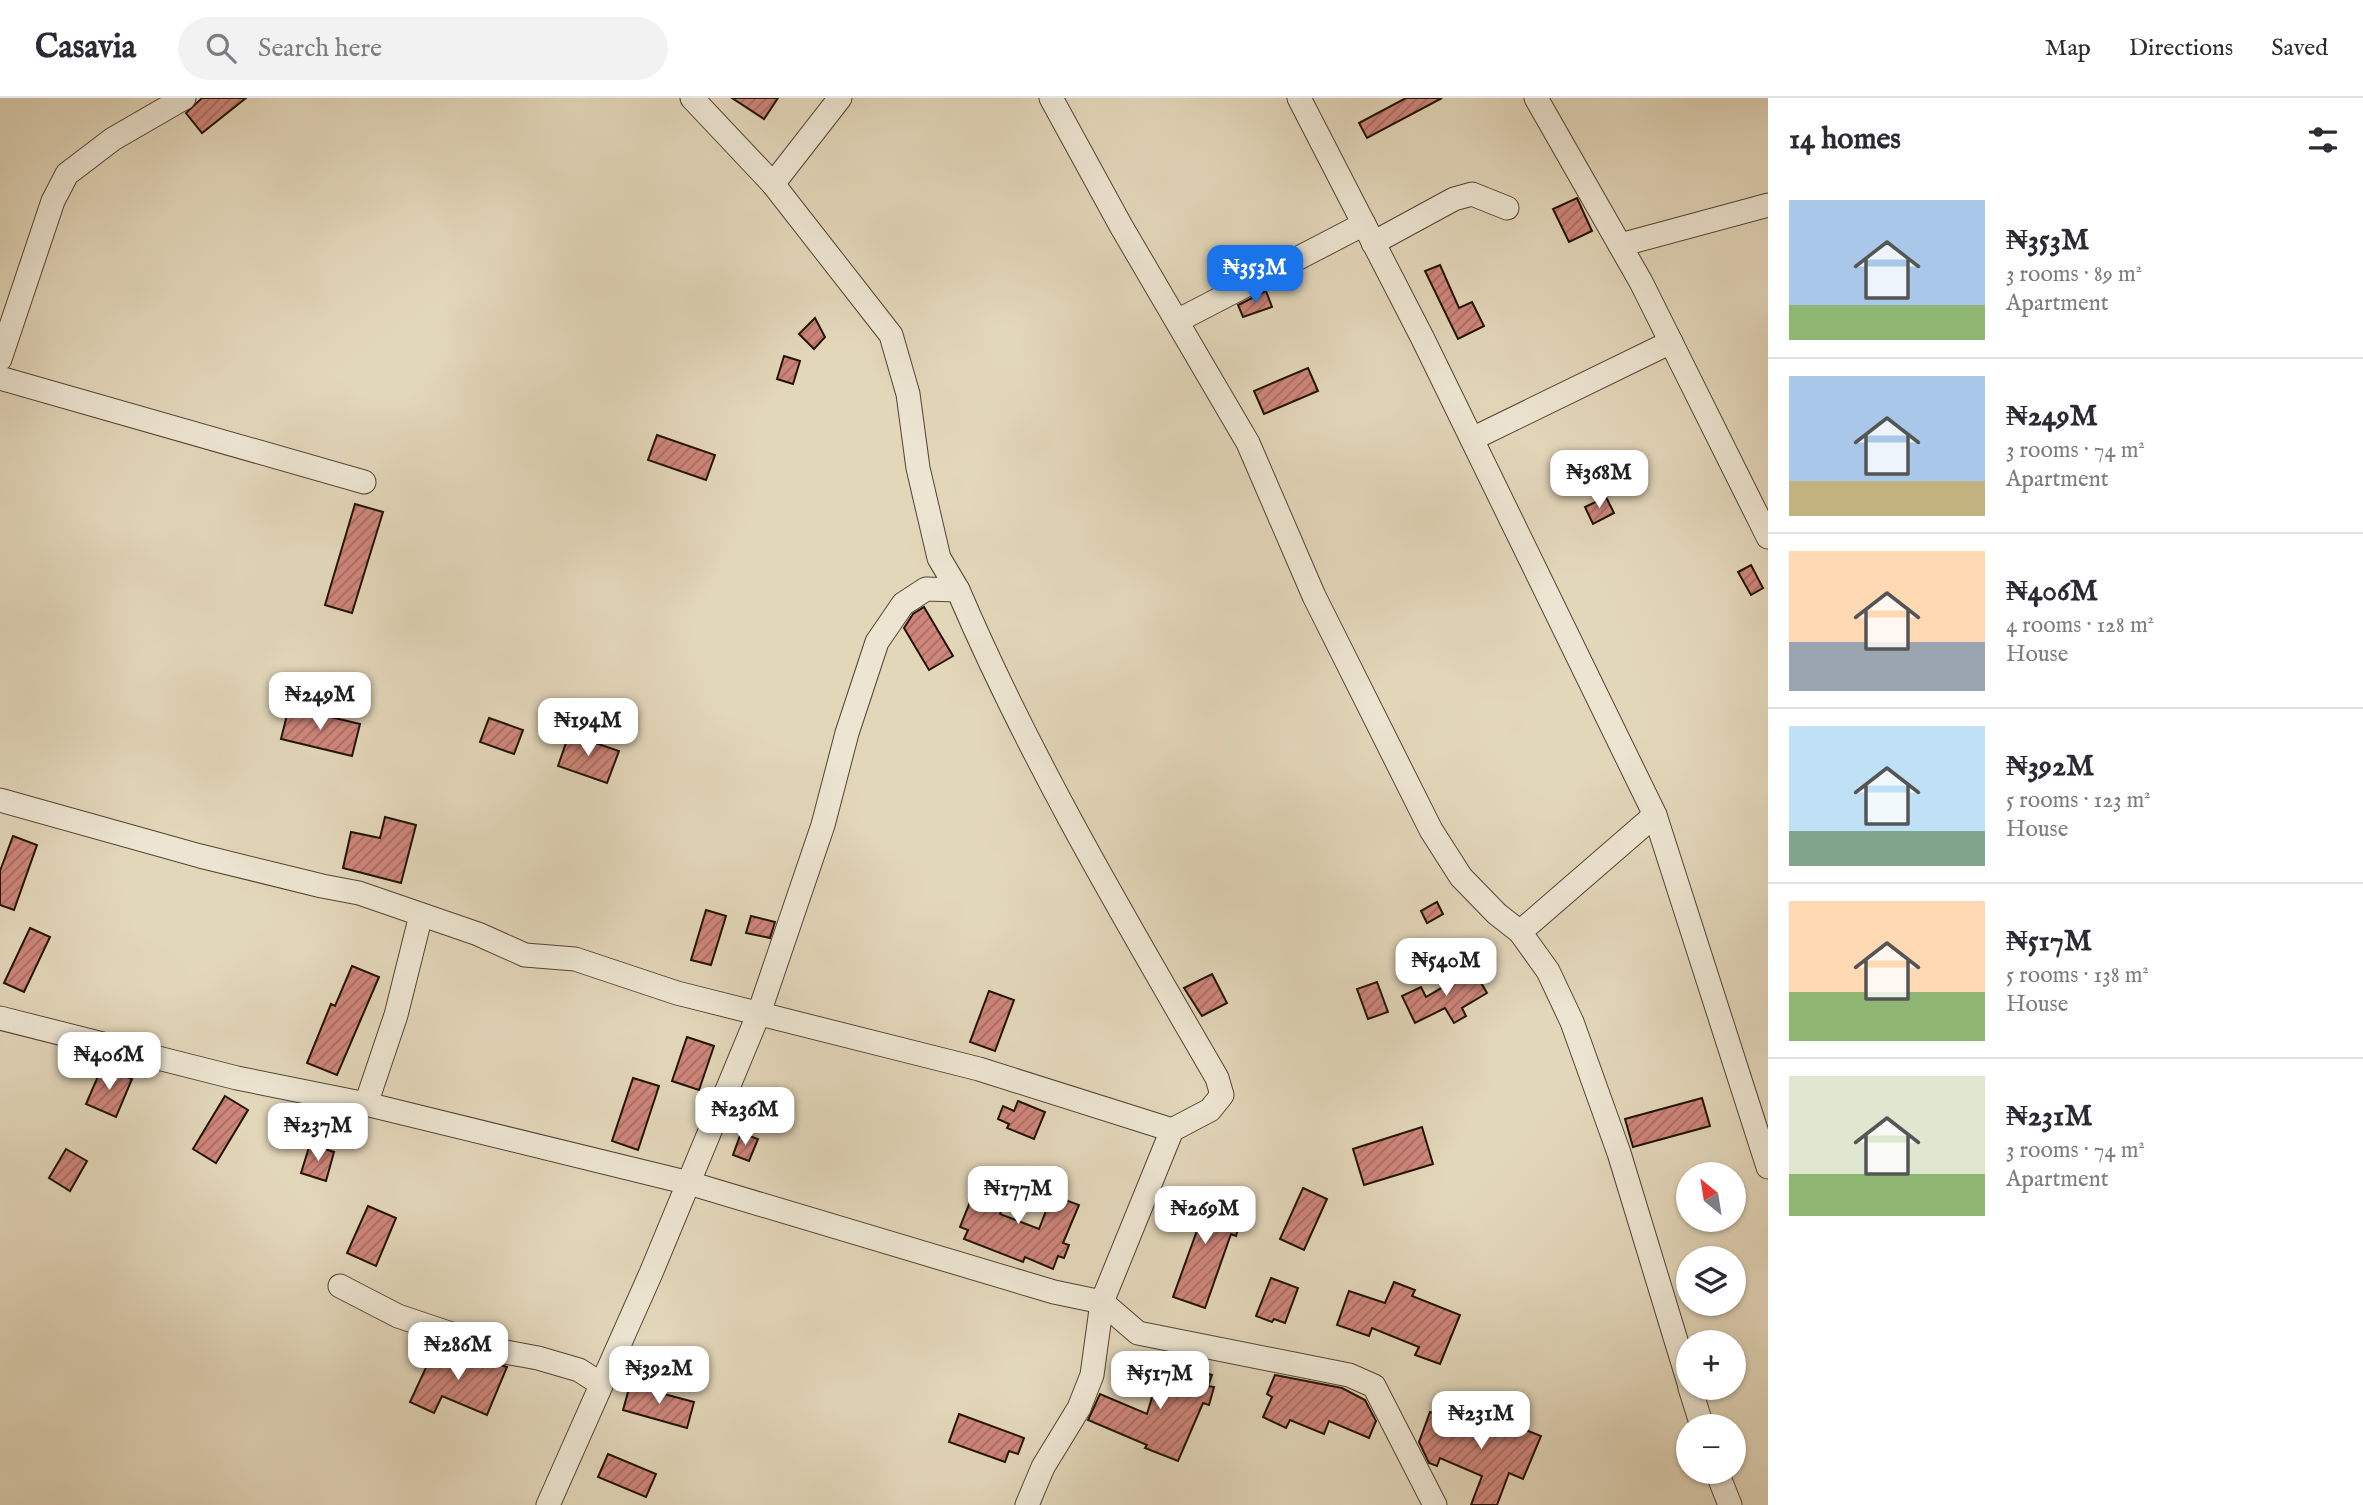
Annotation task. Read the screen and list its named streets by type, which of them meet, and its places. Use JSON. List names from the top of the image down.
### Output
{
  "north": "top left",
  "page": {
    "header": "Casavia",
    "search": "Search here",
    "nav": ["Map", "Directions", "Saved"],
    "heading": "14 homes",
    "list": [
      {
        "name": "₦353M",
        "note": "3 rooms · 89 m² · Apartment"
      },
      {
        "name": "₦249M",
        "note": "3 rooms · 74 m² · Apartment"
      },
      {
        "name": "₦406M",
        "note": "4 rooms · 128 m² · House"
      },
      {
        "name": "₦392M",
        "note": "5 rooms · 123 m² · House"
      },
      {
        "name": "₦517M",
        "note": "5 rooms · 138 m² · House"
      },
      {
        "name": "₦231M",
        "note": "3 rooms · 74 m² · Apartment"
      }
    ],
    "price": [
      "₦353M",
      "₦368M",
      "₦249M",
      "₦194M",
      "₦540M",
      "₦406M",
      "₦236M",
      "₦237M",
      "₦177M",
      "₦269M",
      "₦286M",
      "₦392M",
      "₦517M",
      "₦231M"
    ],
    "map_buttons": ["+", "−"]
  }
}
